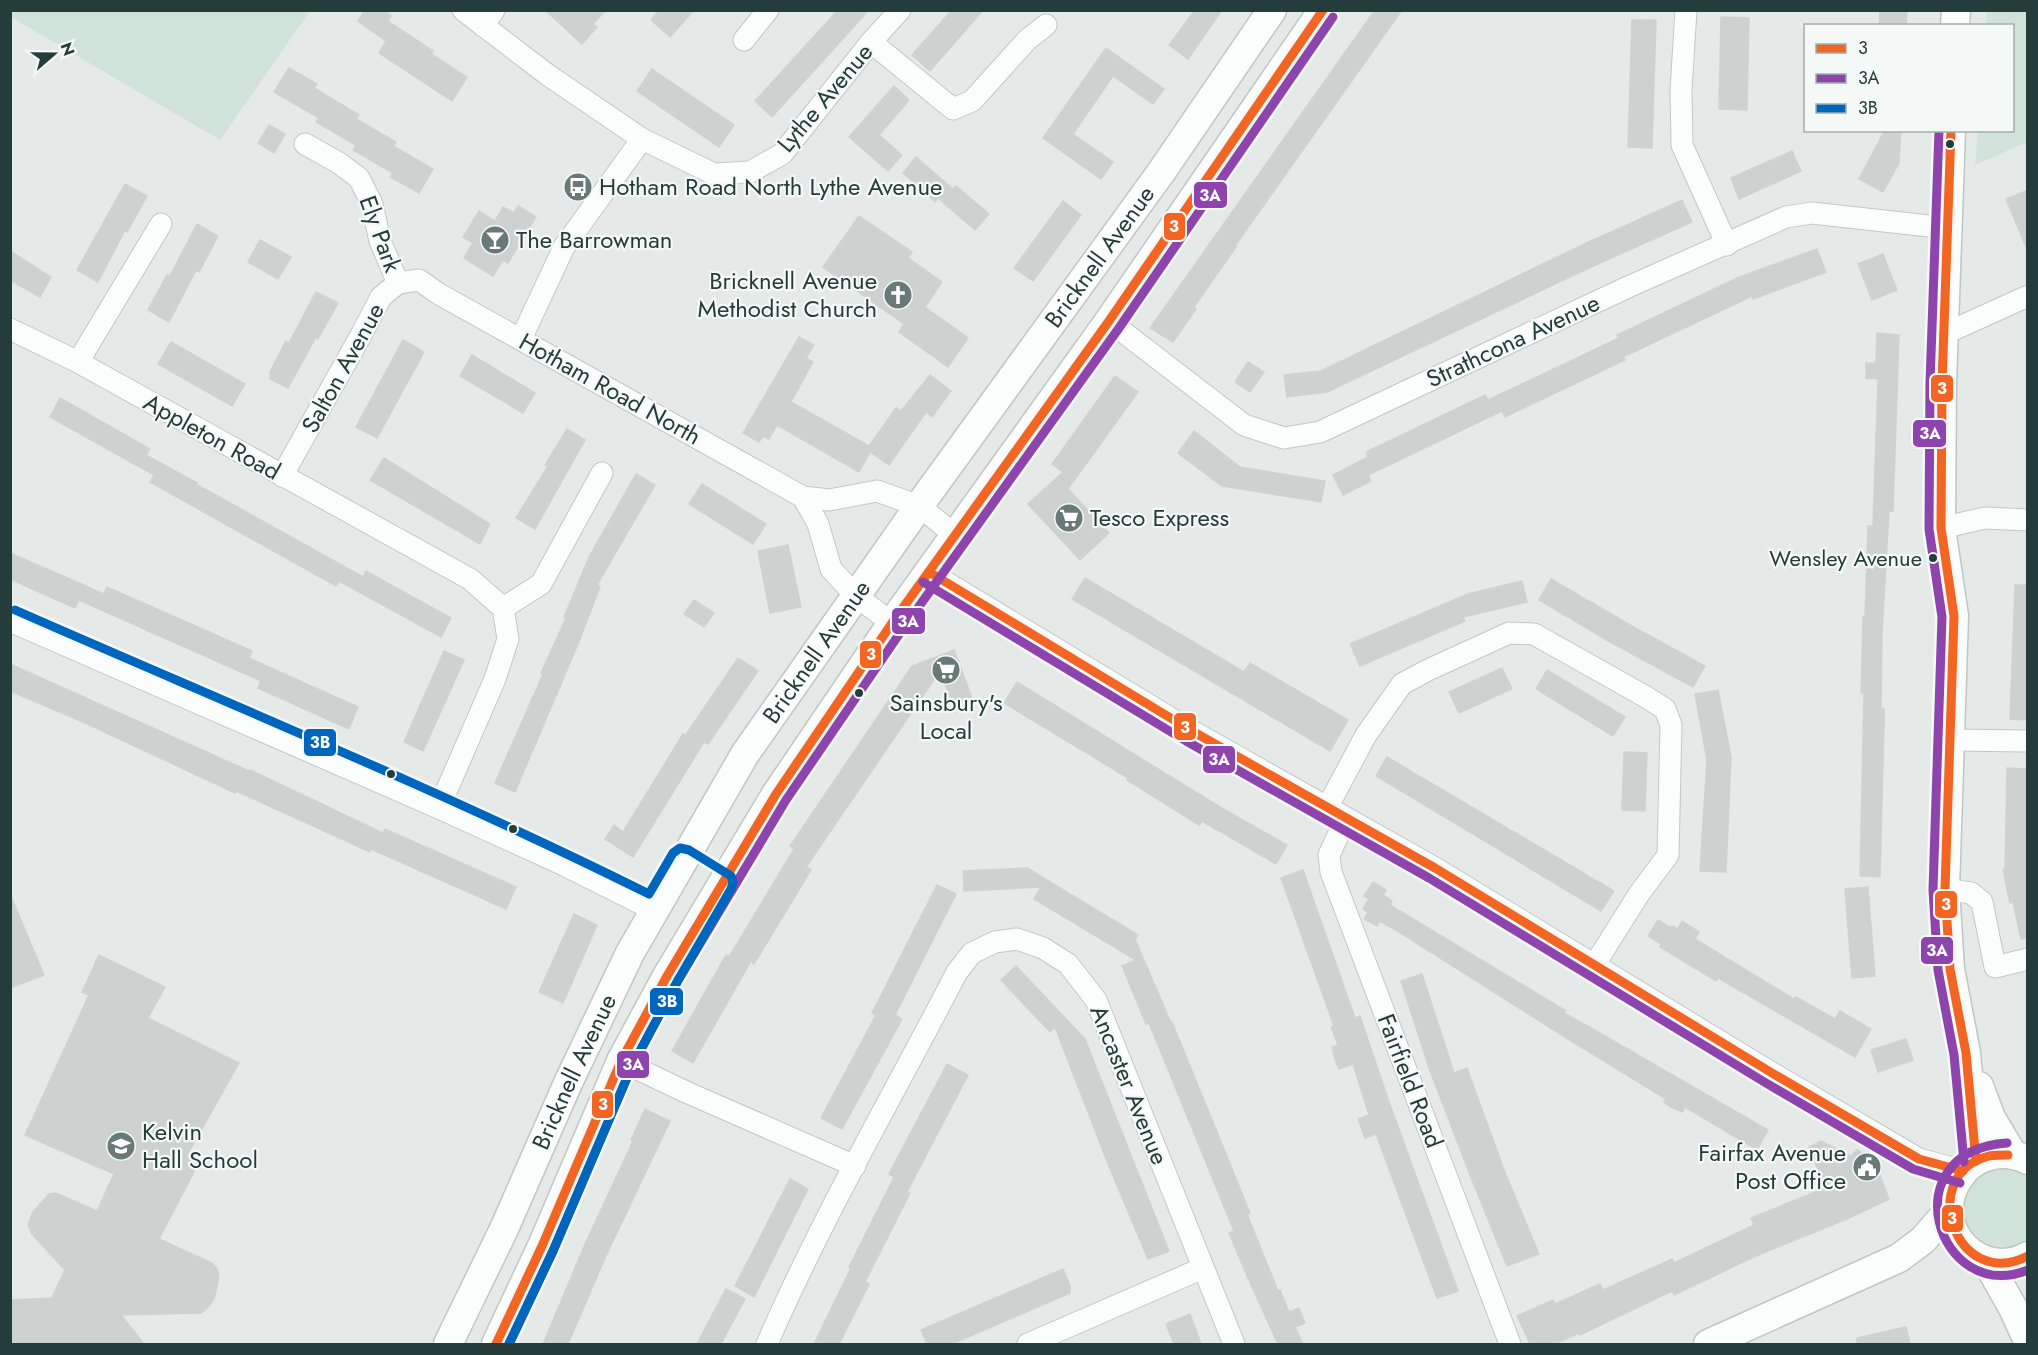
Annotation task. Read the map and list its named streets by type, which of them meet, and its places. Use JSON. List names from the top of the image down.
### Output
{
  "streets": {
    "street": [
      "Lythe Avenue",
      "Ely Park",
      "Bricknell Avenue",
      "Strathcona Avenue",
      "Salton Avenue",
      "Hotham Road North",
      "Appleton Road",
      "Fairfield Road",
      "Ancaster Avenue"
    ]
  },
  "crossings": [
    ["Ely Park", "Salton Avenue"],
    ["Bricknell Avenue", "Strathcona Avenue"],
    ["Bricknell Avenue", "Hotham Road North"],
    ["Salton Avenue", "Hotham Road North"],
    ["Salton Avenue", "Appleton Road"]
  ],
  "places": {
    "bus stop": ["Hotham Road North Lythe Avenue"],
    "bar": ["The Barrowman"],
    "church": ["Bricknell Avenue Methodist Church"],
    "supermarket": ["Tesco Express", "Sainsbury's Local"],
    "other": ["Wensley Avenue"],
    "school or university": ["Kelvin Hall School"],
    "public building": ["Fairfax Avenue Post Office"]
  },
  "lines": ["transit line 3", "transit line 3A", "transit line 3B"],
  "legend": ["3", "3A", "3B"],
  "north": "right"
}
